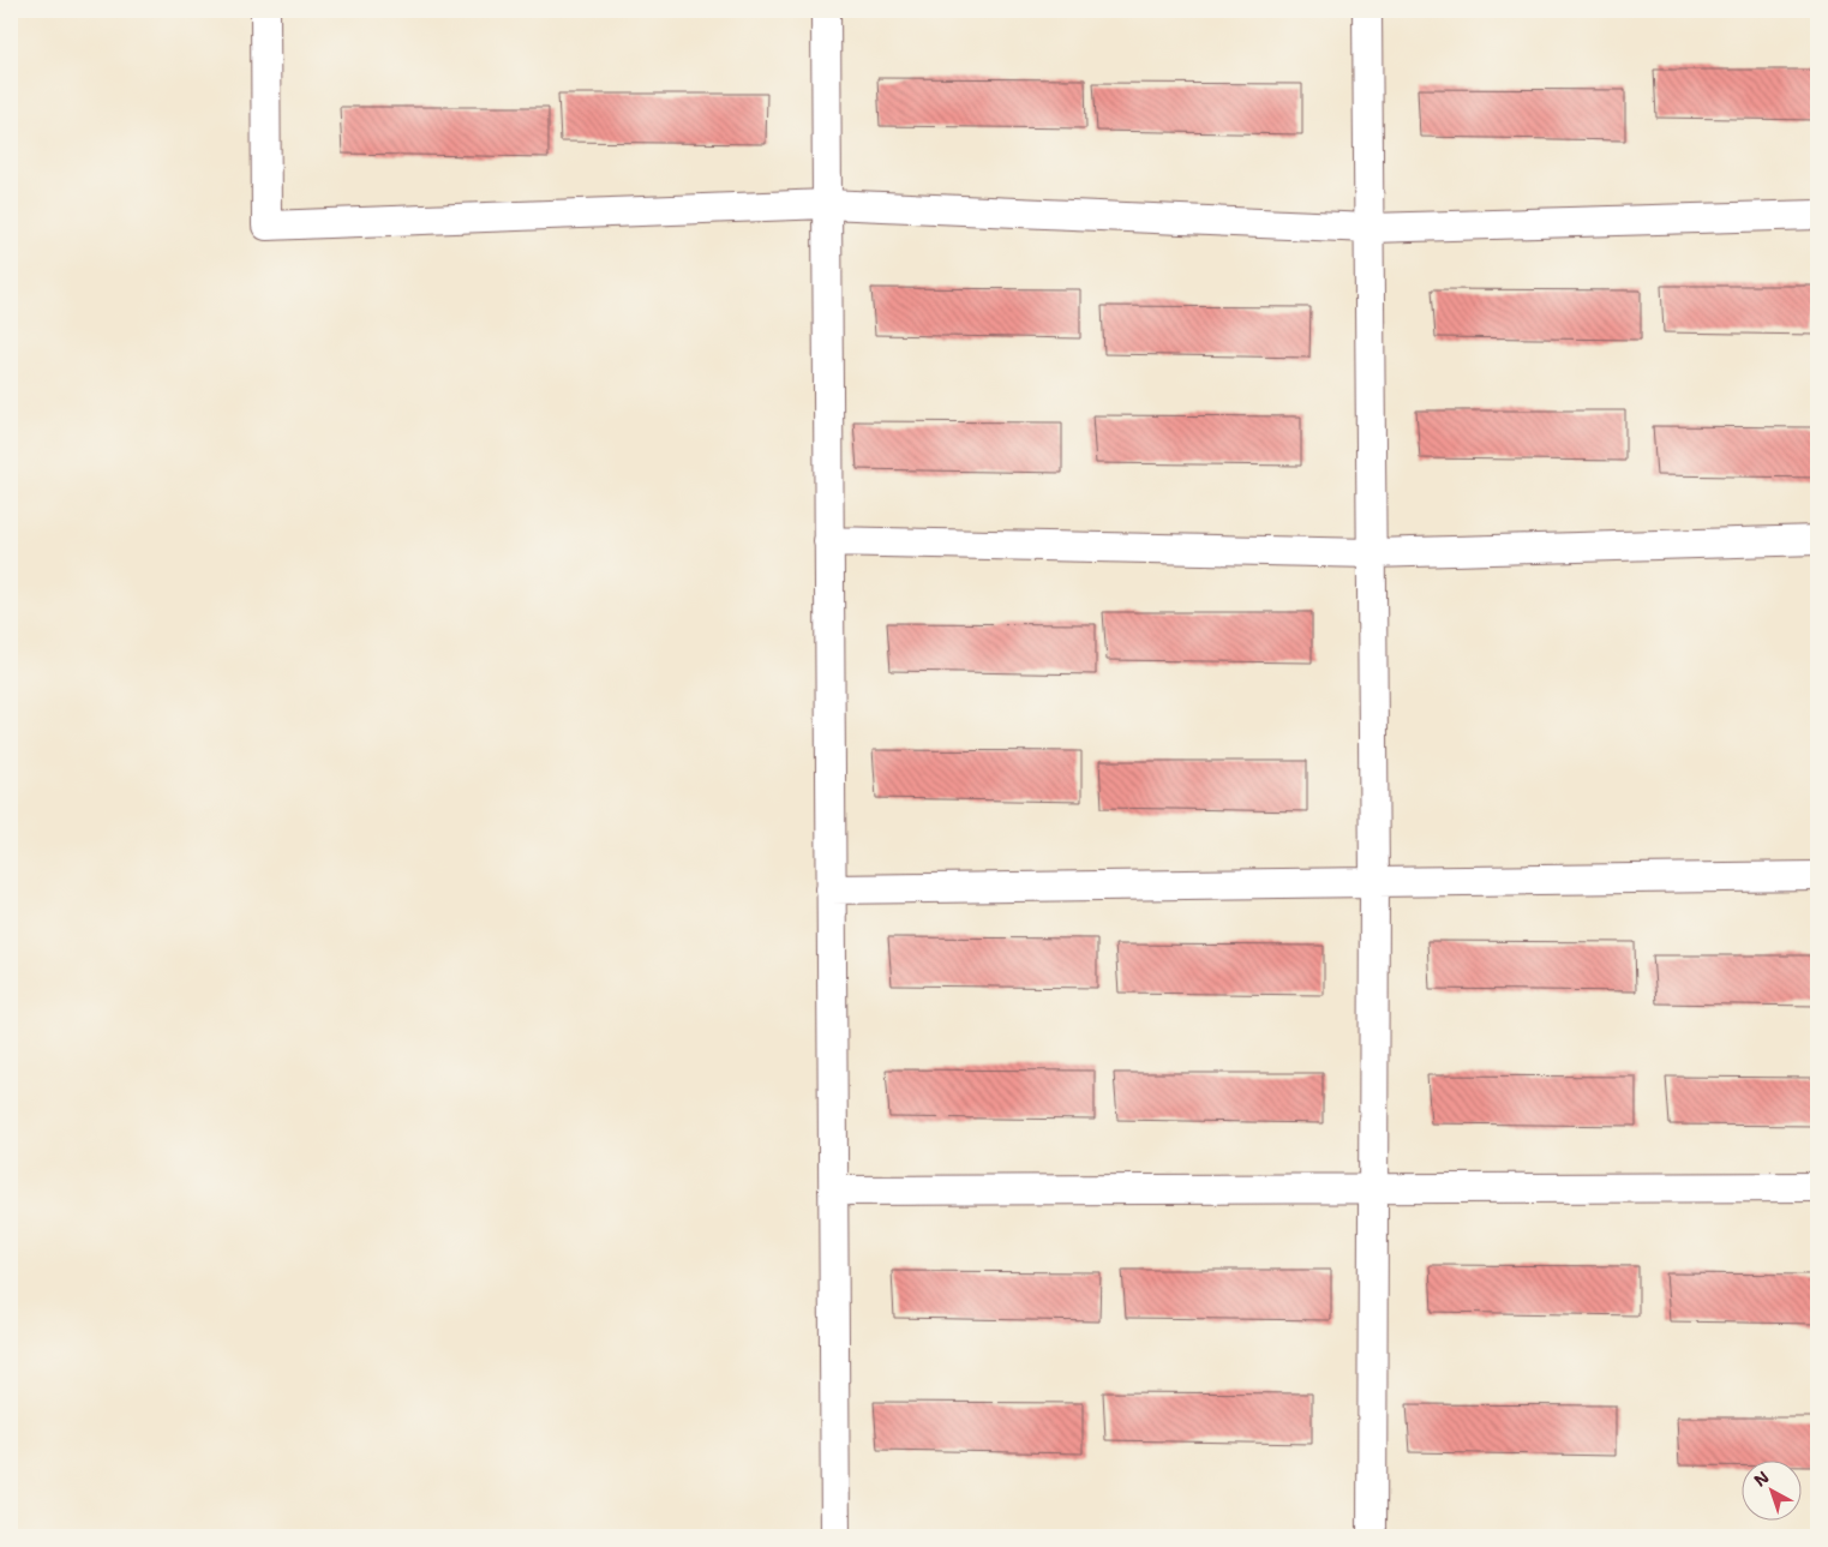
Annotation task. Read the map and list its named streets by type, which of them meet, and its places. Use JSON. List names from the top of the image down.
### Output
{
  "north": "top left"
}
